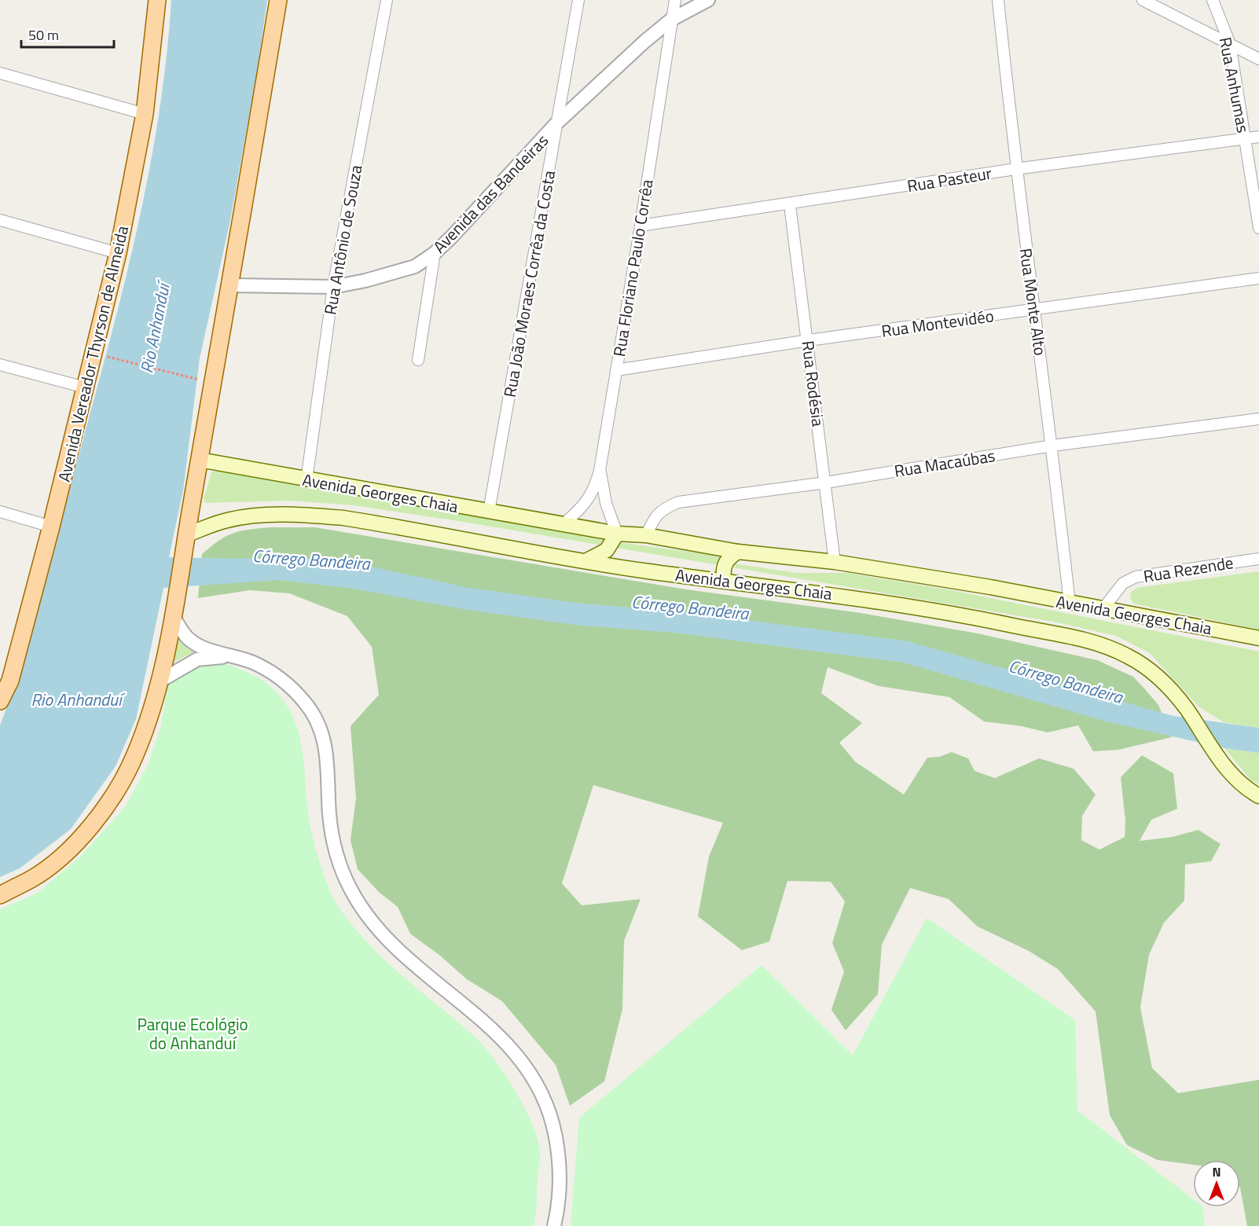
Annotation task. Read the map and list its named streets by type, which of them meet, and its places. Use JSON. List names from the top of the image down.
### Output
{
  "streets": {
    "main road": ["Avenida Vereador Thyrson de Almeida", "Avenida Georges Chaia"],
    "street": [
      "Rua Anhumas",
      "Rua Pasteur",
      "Avenida das Bandeiras",
      "Rua Antônio de Souza",
      "Rua Floriano Paulo Corrêa",
      "Rua João Moraes Corrêa da Costa",
      "Rua Monte Alto",
      "Rua Montevidéo",
      "Rua Rodésia",
      "Rua Macaúbas",
      "Rua Rezende"
    ]
  },
  "crossings": [
    ["Rua Anhumas", "Rua Pasteur"],
    ["Rua Pasteur", "Rua Floriano Paulo Corrêa"],
    ["Rua Pasteur", "Rua Monte Alto"],
    ["Rua Pasteur", "Rua Rodésia"],
    ["Avenida das Bandeiras", "Rua Antônio de Souza"],
    ["Avenida das Bandeiras", "Rua Floriano Paulo Corrêa"],
    ["Avenida das Bandeiras", "Rua João Moraes Corrêa da Costa"],
    ["Rua Antônio de Souza", "Avenida Georges Chaia"],
    ["Rua Floriano Paulo Corrêa", "Rua Montevidéo"],
    ["Rua Floriano Paulo Corrêa", "Avenida Georges Chaia"],
    ["Rua João Moraes Corrêa da Costa", "Avenida Georges Chaia"],
    ["Rua Monte Alto", "Rua Montevidéo"],
    ["Rua Monte Alto", "Rua Macaúbas"],
    ["Rua Monte Alto", "Avenida Georges Chaia"],
    ["Rua Montevidéo", "Rua Rodésia"],
    ["Rua Rodésia", "Rua Macaúbas"],
    ["Rua Rodésia", "Avenida Georges Chaia"],
    ["Rua Macaúbas", "Avenida Georges Chaia"],
    ["Avenida Georges Chaia", "Rua Rezende"]
  ],
  "water": ["Rio Anhanduí", "Córrego Bandeira"],
  "parks": ["Parque Ecológio do Anhanduí"],
  "scale_bar": "50 m",
  "north": "top"
}
